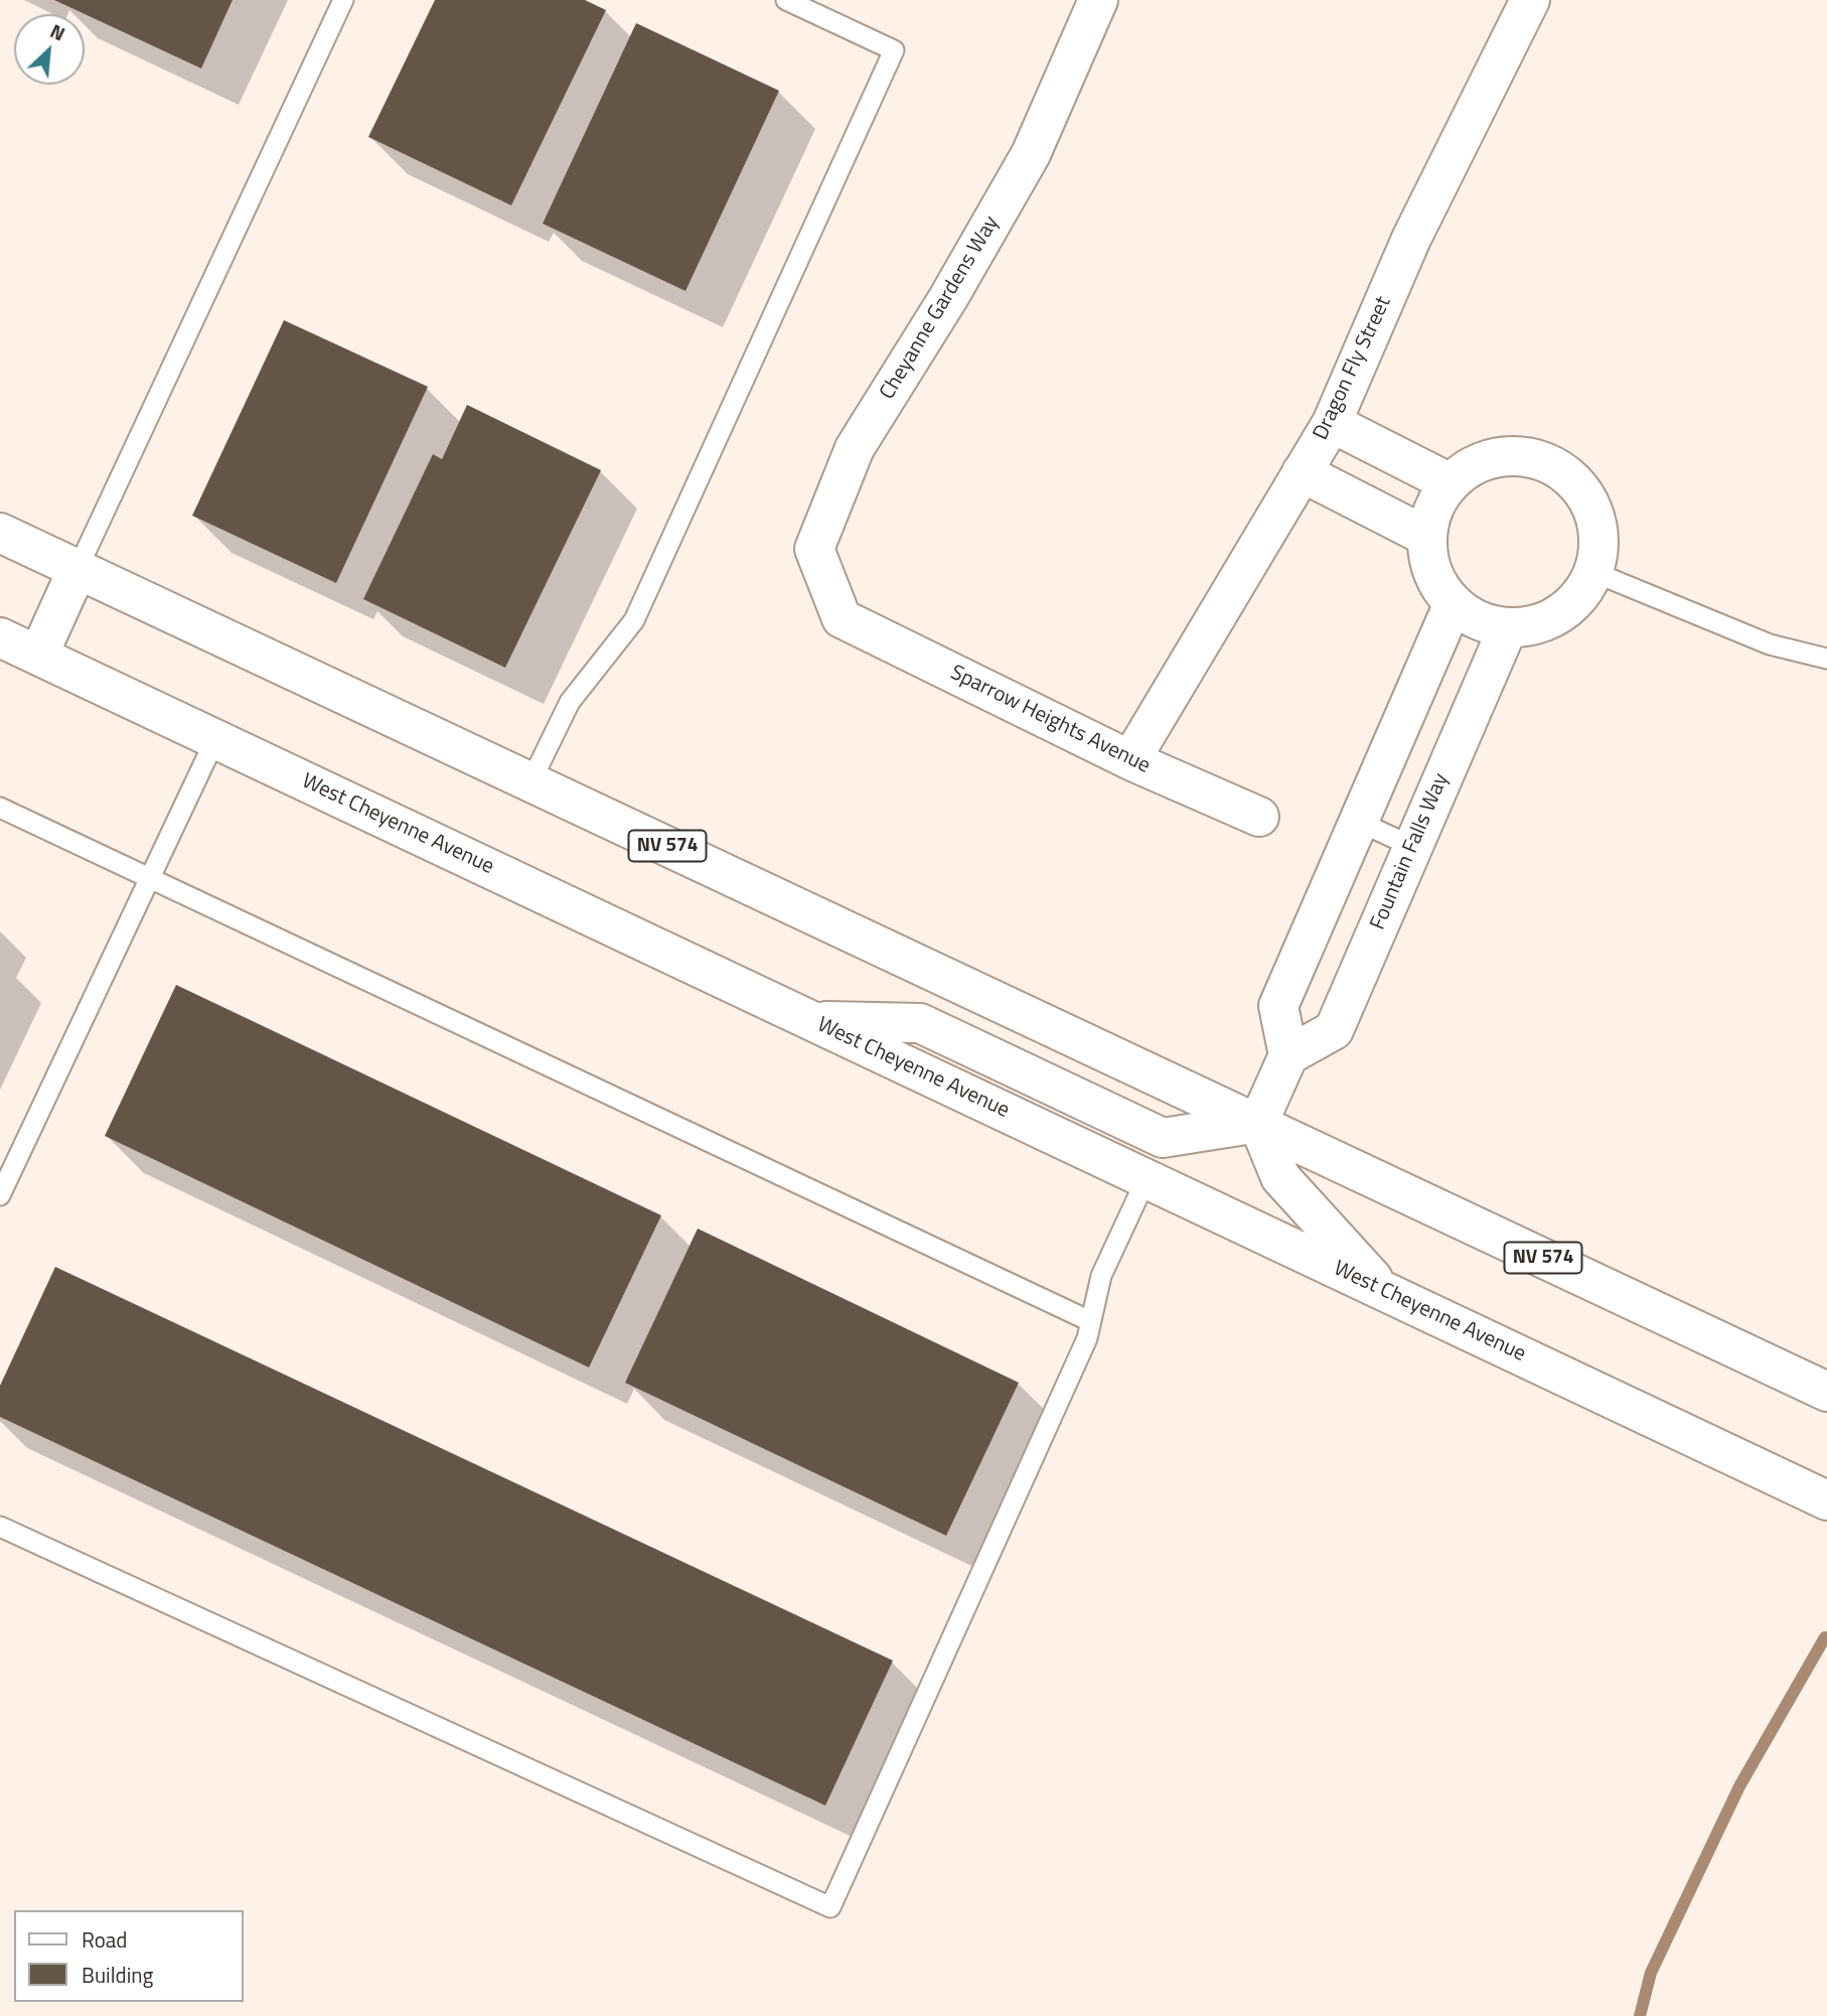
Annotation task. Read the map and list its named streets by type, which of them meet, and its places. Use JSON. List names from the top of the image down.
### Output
{
  "streets": {
    "main road": [
      "Cheyanne Gardens Way",
      "Dragon Fly Street",
      "Sparrow Heights Avenue",
      "West Cheyenne Avenue",
      "NV 574",
      "Fountain Falls Way"
    ]
  },
  "crossings": [
    ["Cheyanne Gardens Way", "Sparrow Heights Avenue"],
    ["Dragon Fly Street", "Sparrow Heights Avenue"]
  ],
  "legend": ["Road", "Building"],
  "north": "top right"
}
